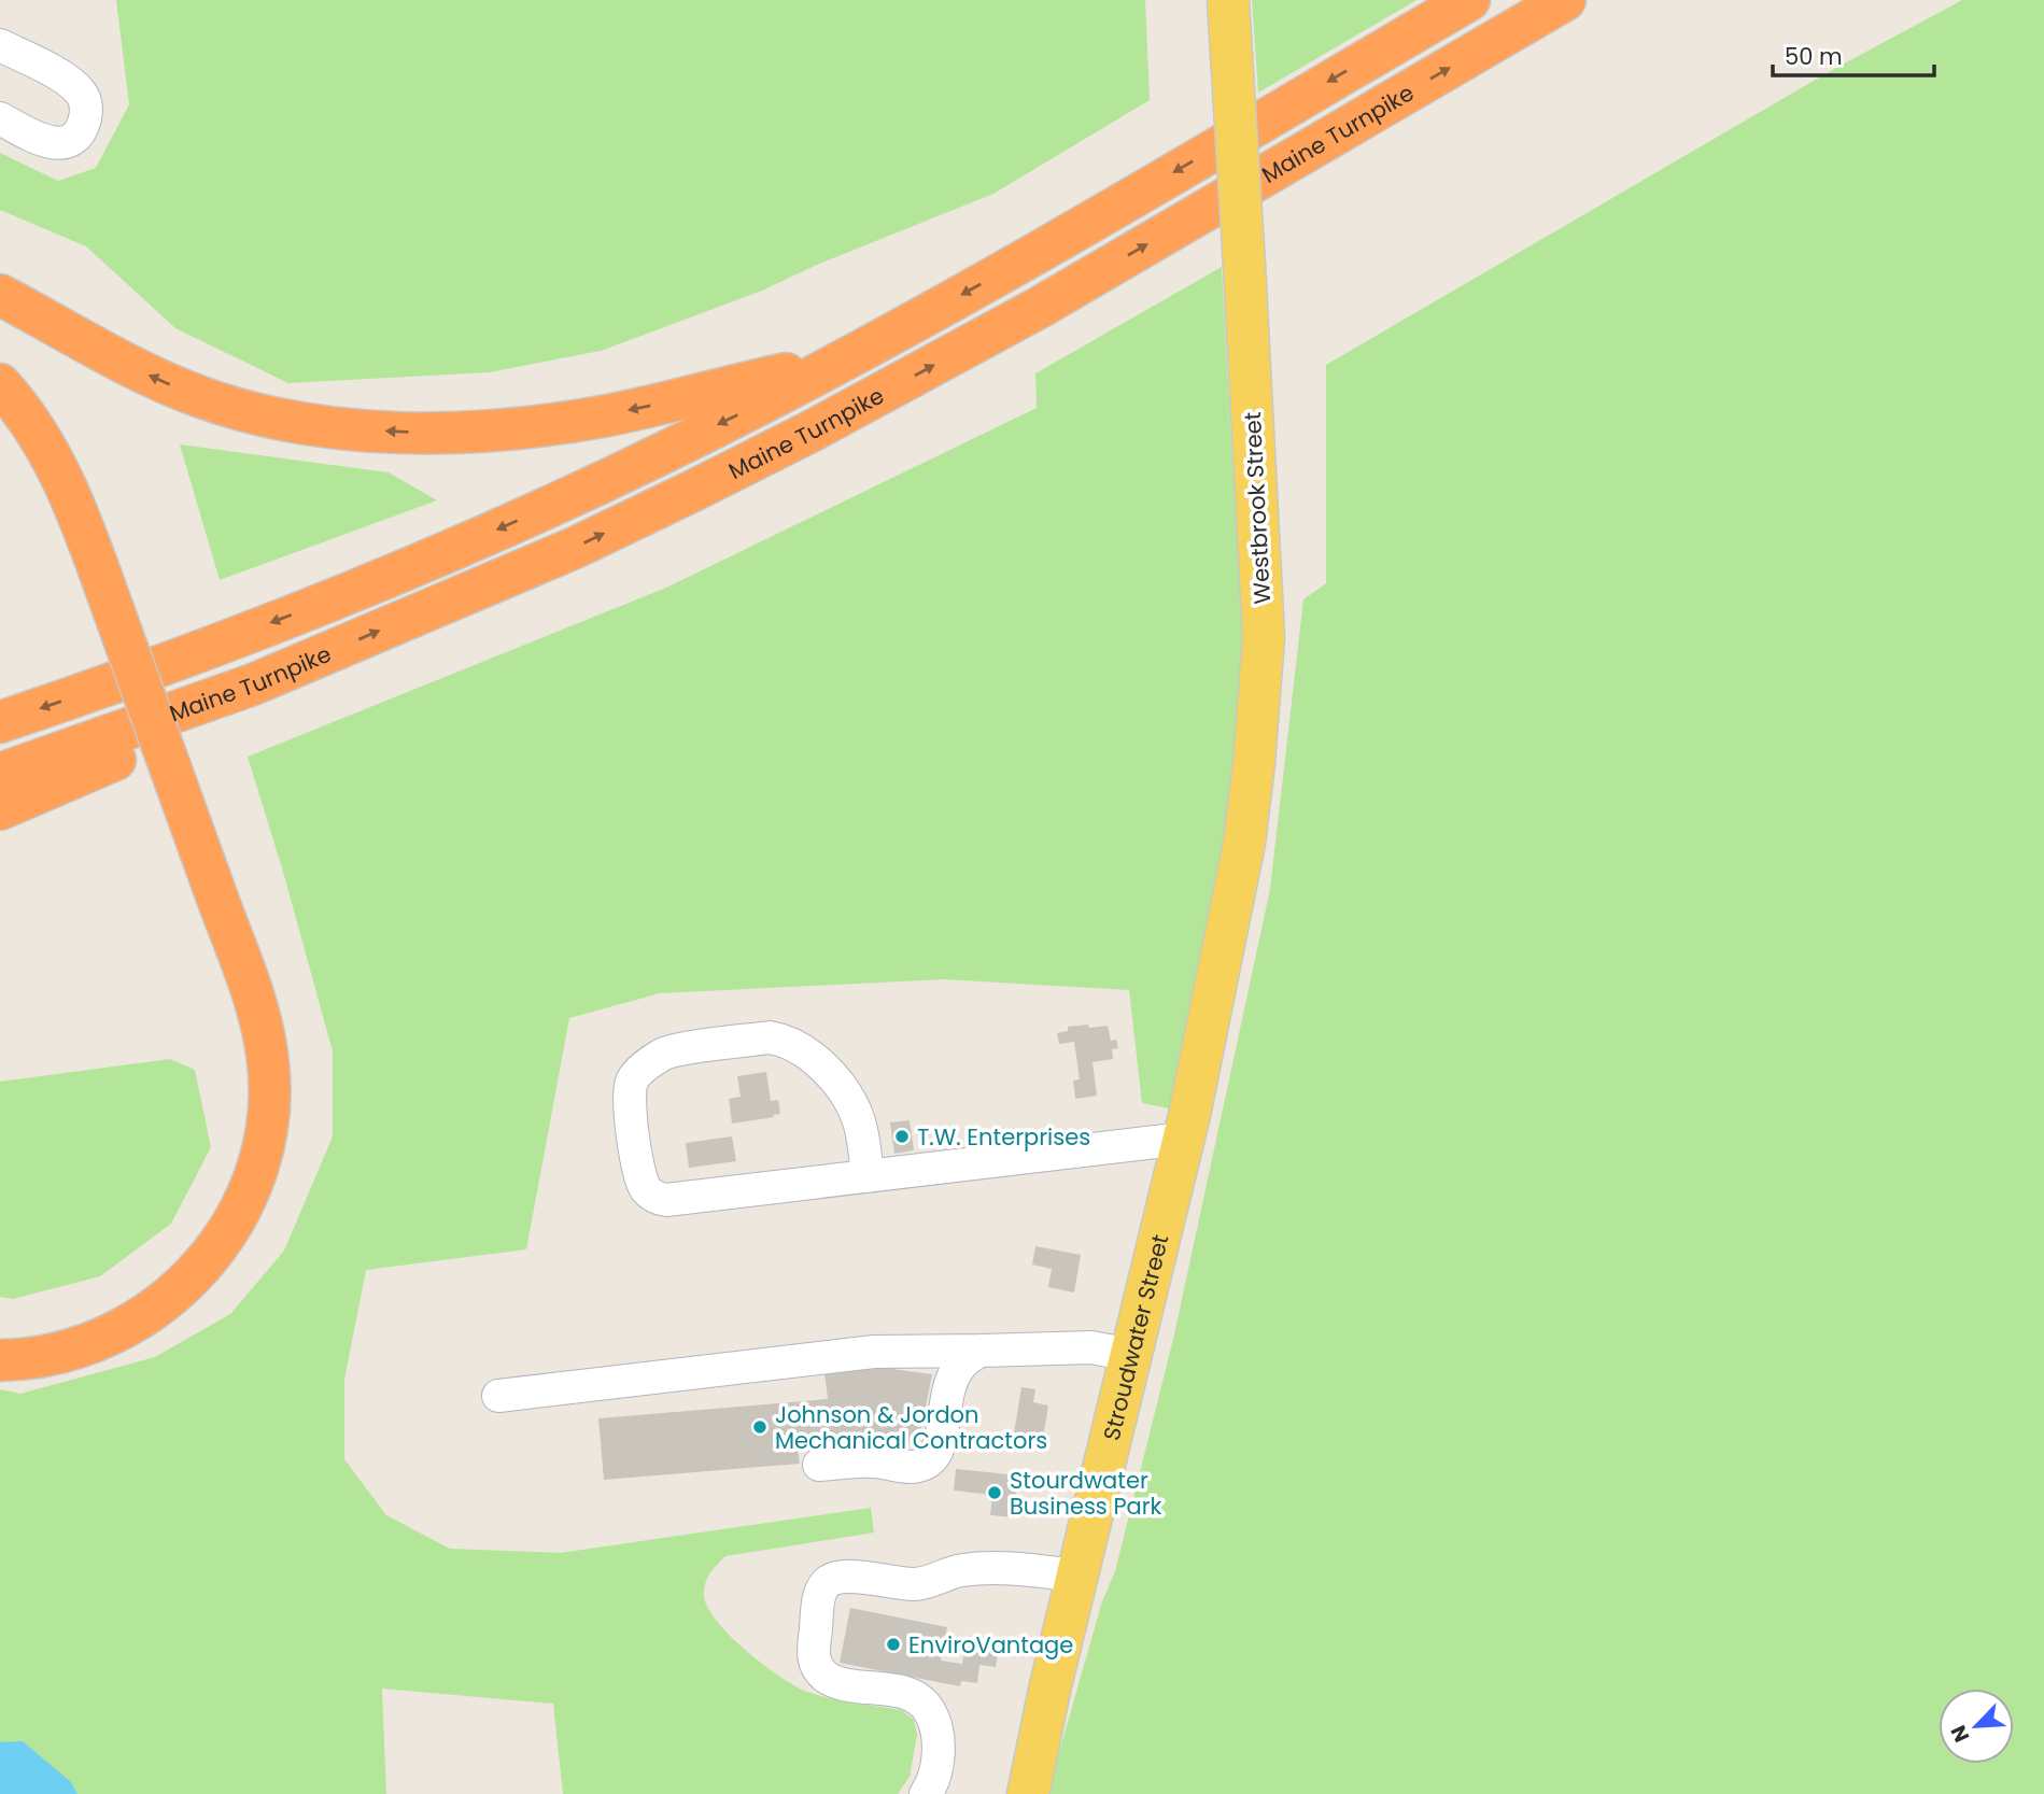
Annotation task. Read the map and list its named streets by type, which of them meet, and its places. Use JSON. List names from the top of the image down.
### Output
{
  "streets": {
    "highway": ["Maine Turnpike"],
    "main road": ["Westbrook Street", "Stroudwater Street"]
  },
  "crossings": [
    ["Westbrook Street", "Stroudwater Street"]
  ],
  "places": [
    "T.W. Enterprises",
    "Johnson & Jordon Mechanical Contractors",
    "Stourdwater Business Park",
    "EnviroVantage"
  ],
  "scale_bar": "50 m",
  "north": "bottom left"
}
